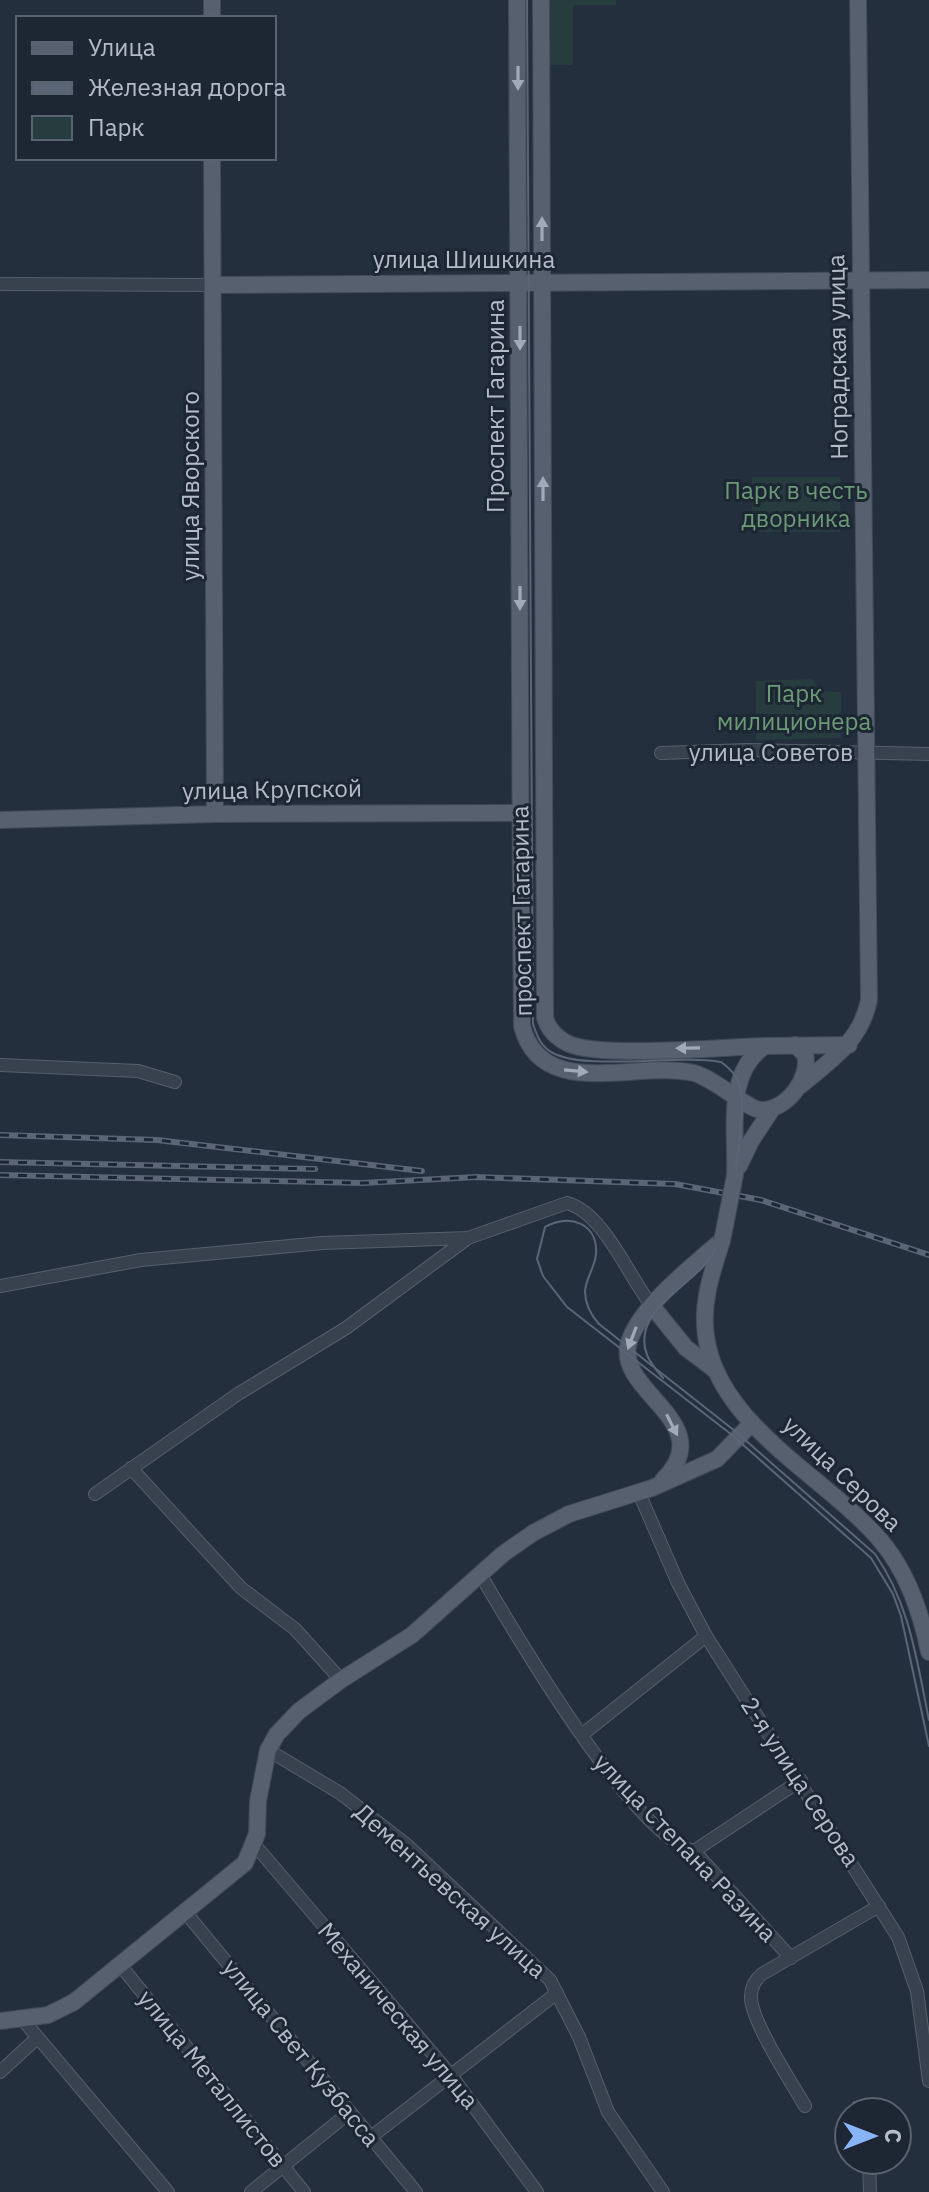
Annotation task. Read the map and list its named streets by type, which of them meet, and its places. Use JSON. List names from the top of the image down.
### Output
{
  "streets": {
    "main road": [
      "улица Шишкина",
      "Ноградская улица",
      "Проспект Гагарина",
      "улица Яворского",
      "улица Крупской",
      "проспект Гагарина",
      "улица Серова"
    ],
    "street": [
      "улица Советов",
      "2-я улица Серова",
      "улица Степана Разина",
      "Дементьевская улица",
      "Механическая улица",
      "улица Свет Кузбасса",
      "улица Металлистов"
    ]
  },
  "crossings": [
    ["улица Шишкина", "Ноградская улица"],
    ["улица Шишкина", "Проспект Гагарина"],
    ["улица Шишкина", "улица Яворского"],
    ["Ноградская улица", "улица Советов"],
    ["Проспект Гагарина", "улица Крупской"],
    ["Проспект Гагарина", "проспект Гагарина"],
    ["улица Яворского", "улица Крупской"],
    ["улица Крупской", "проспект Гагарина"]
  ],
  "parks": ["Парк в честь дворника", "Парк милиционера"],
  "legend": ["Улица", "Железная дорога", "Парк"],
  "north": "right"
}
